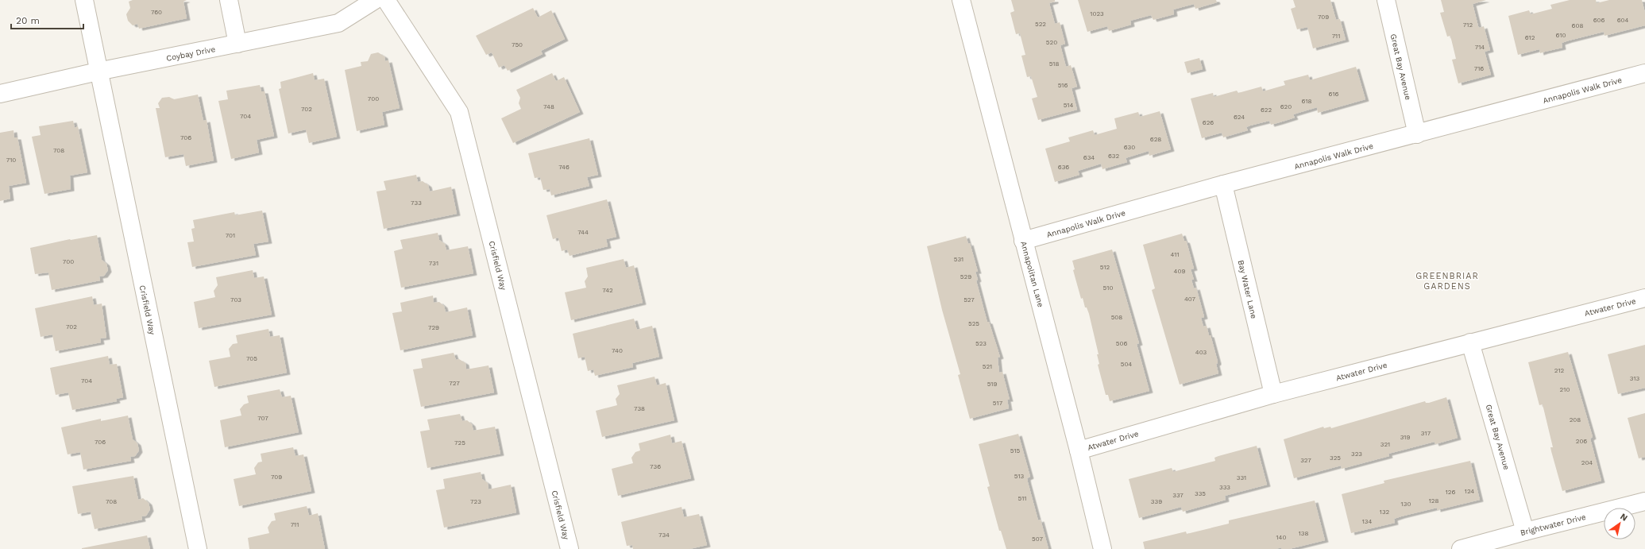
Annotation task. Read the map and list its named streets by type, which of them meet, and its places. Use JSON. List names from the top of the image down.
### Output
{
  "streets": {
    "street": [
      "Coybay Drive",
      "Great Bay Avenue",
      "Annapolis Walk Drive",
      "Crisfield Way",
      "Annapolitan Lane",
      "Bay Water Lane",
      "Atwater Drive",
      "Brightwater Drive"
    ]
  },
  "crossings": [
    ["Coybay Drive", "Crisfield Way"],
    ["Great Bay Avenue", "Annapolis Walk Drive"],
    ["Great Bay Avenue", "Atwater Drive"],
    ["Great Bay Avenue", "Brightwater Drive"],
    ["Annapolis Walk Drive", "Annapolitan Lane"],
    ["Annapolis Walk Drive", "Bay Water Lane"],
    ["Annapolitan Lane", "Atwater Drive"],
    ["Bay Water Lane", "Atwater Drive"]
  ],
  "districts": ["GREENBRIAR GARDENS"],
  "house_numbers": [
    "760",
    "1023",
    "709",
    "606",
    "604",
    "522",
    "712",
    "608",
    "610",
    "711",
    "612",
    "520",
    "750",
    "714",
    "518",
    "716",
    "516",
    "616",
    "700",
    "618",
    "514",
    "748",
    "620",
    "702",
    "622",
    "704",
    "624",
    "626",
    "706",
    "628",
    "630",
    "708",
    "632",
    "634",
    "710",
    "746",
    "636",
    "733",
    "744",
    "701",
    "411",
    "531",
    "700",
    "731",
    "512",
    "409",
    "529",
    "510",
    "742",
    "407",
    "703",
    "527",
    "508",
    "525",
    "702",
    "729",
    "523",
    "506",
    "740",
    "403",
    "705",
    "504",
    "521",
    "212",
    "313",
    "704",
    "727",
    "519",
    "210",
    "517",
    "738",
    "707",
    "208",
    "317",
    "319",
    "206",
    "706",
    "725",
    "321",
    "515",
    "323",
    "325",
    "327",
    "204",
    "736",
    "513",
    "709",
    "331",
    "333",
    "124",
    "126",
    "335",
    "337",
    "511",
    "128",
    "708",
    "723",
    "339",
    "130",
    "132",
    "134",
    "711",
    "138",
    "734",
    "140",
    "507"
  ],
  "scale_bar": "20 m",
  "north": "top right"
}
